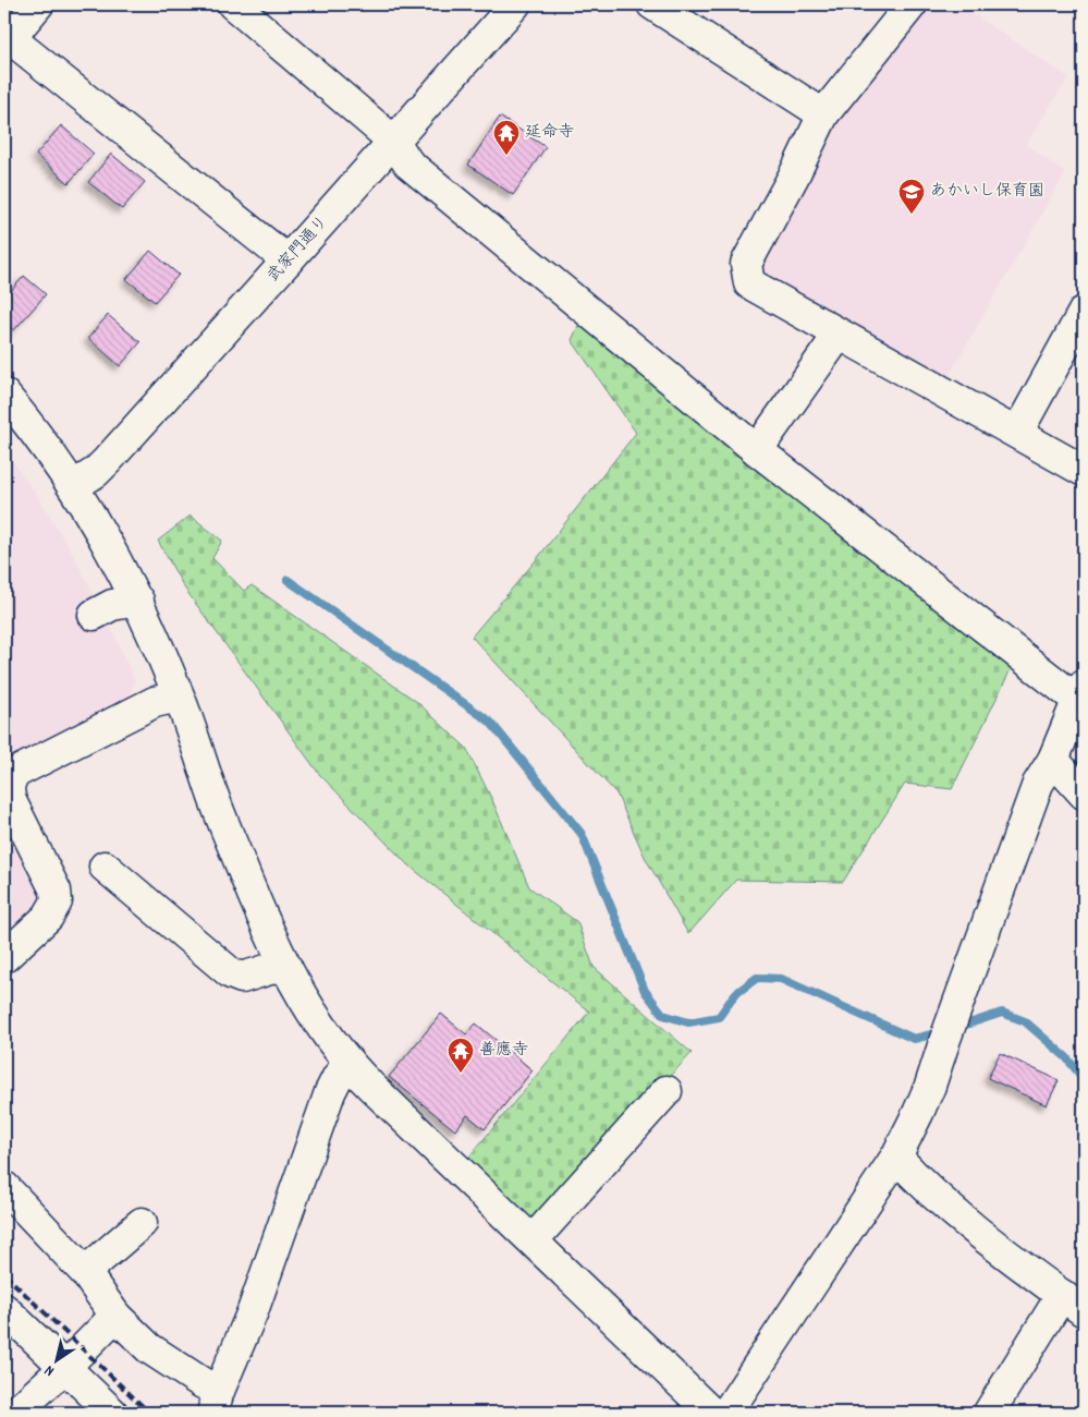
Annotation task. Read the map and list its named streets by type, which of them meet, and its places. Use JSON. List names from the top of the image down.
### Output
{
  "streets": {
    "street": ["武家門通り"]
  },
  "places": {
    "temple": ["延命寺", "善應寺"],
    "school or university": ["あかいし保育園"]
  },
  "north": "bottom left"
}
